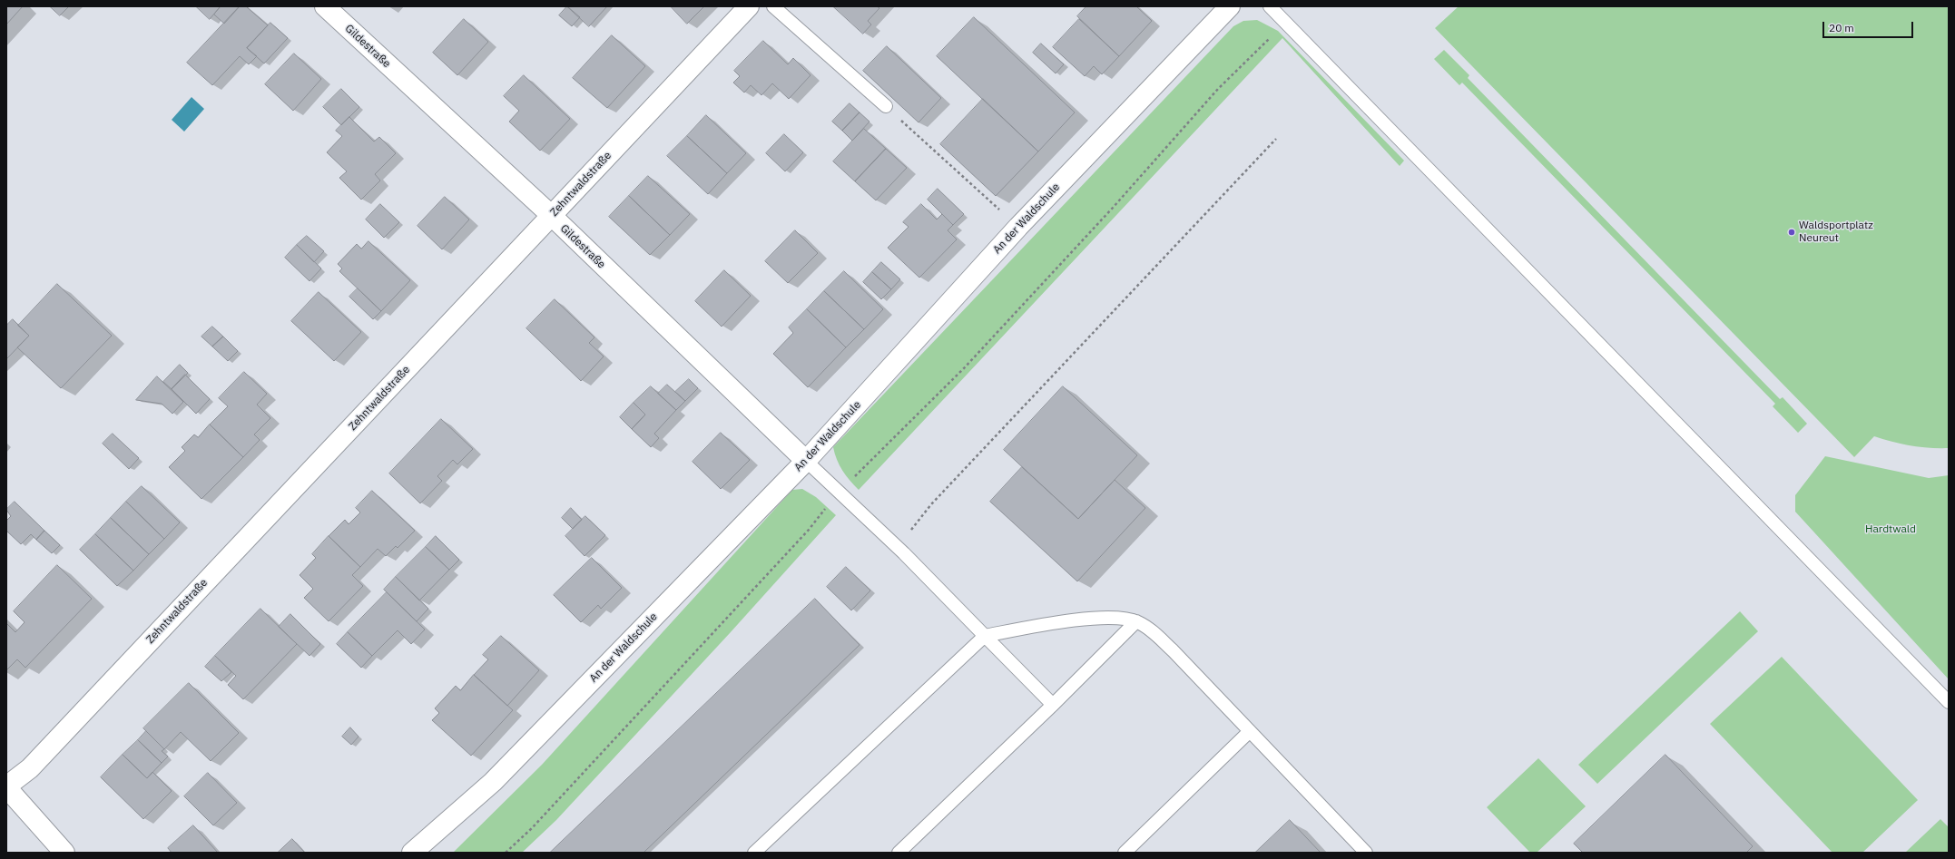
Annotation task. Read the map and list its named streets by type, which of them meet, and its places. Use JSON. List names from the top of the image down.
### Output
{
  "streets": {
    "street": ["Gildestraße", "Zehntwaldstraße", "An der Waldschule"]
  },
  "crossings": [
    ["Gildestraße", "Zehntwaldstraße"],
    ["Gildestraße", "An der Waldschule"]
  ],
  "parks": ["Hardtwald"],
  "places": ["Waldsportplatz Neureut"],
  "scale_bar": "20 m"
}
